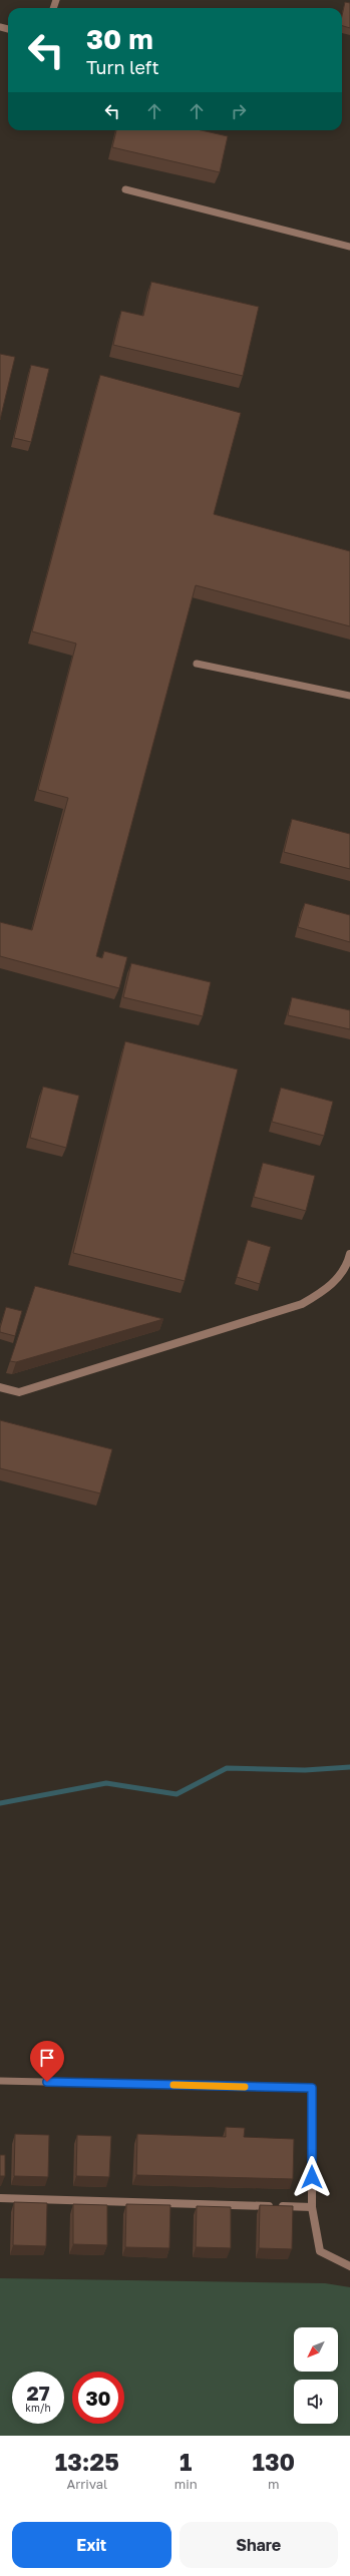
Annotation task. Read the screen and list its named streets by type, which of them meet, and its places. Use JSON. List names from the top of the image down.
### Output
{
  "north": "bottom left",
  "page": {
    "turn": ["30 m", "Turn left"],
    "speed": "27 km/h",
    "limit": "30",
    "eta": [
      "13:25",
      "Arrival",
      "1",
      "min",
      "130",
      "m"
    ],
    "buttons": ["Exit", "Share"]
  }
}
